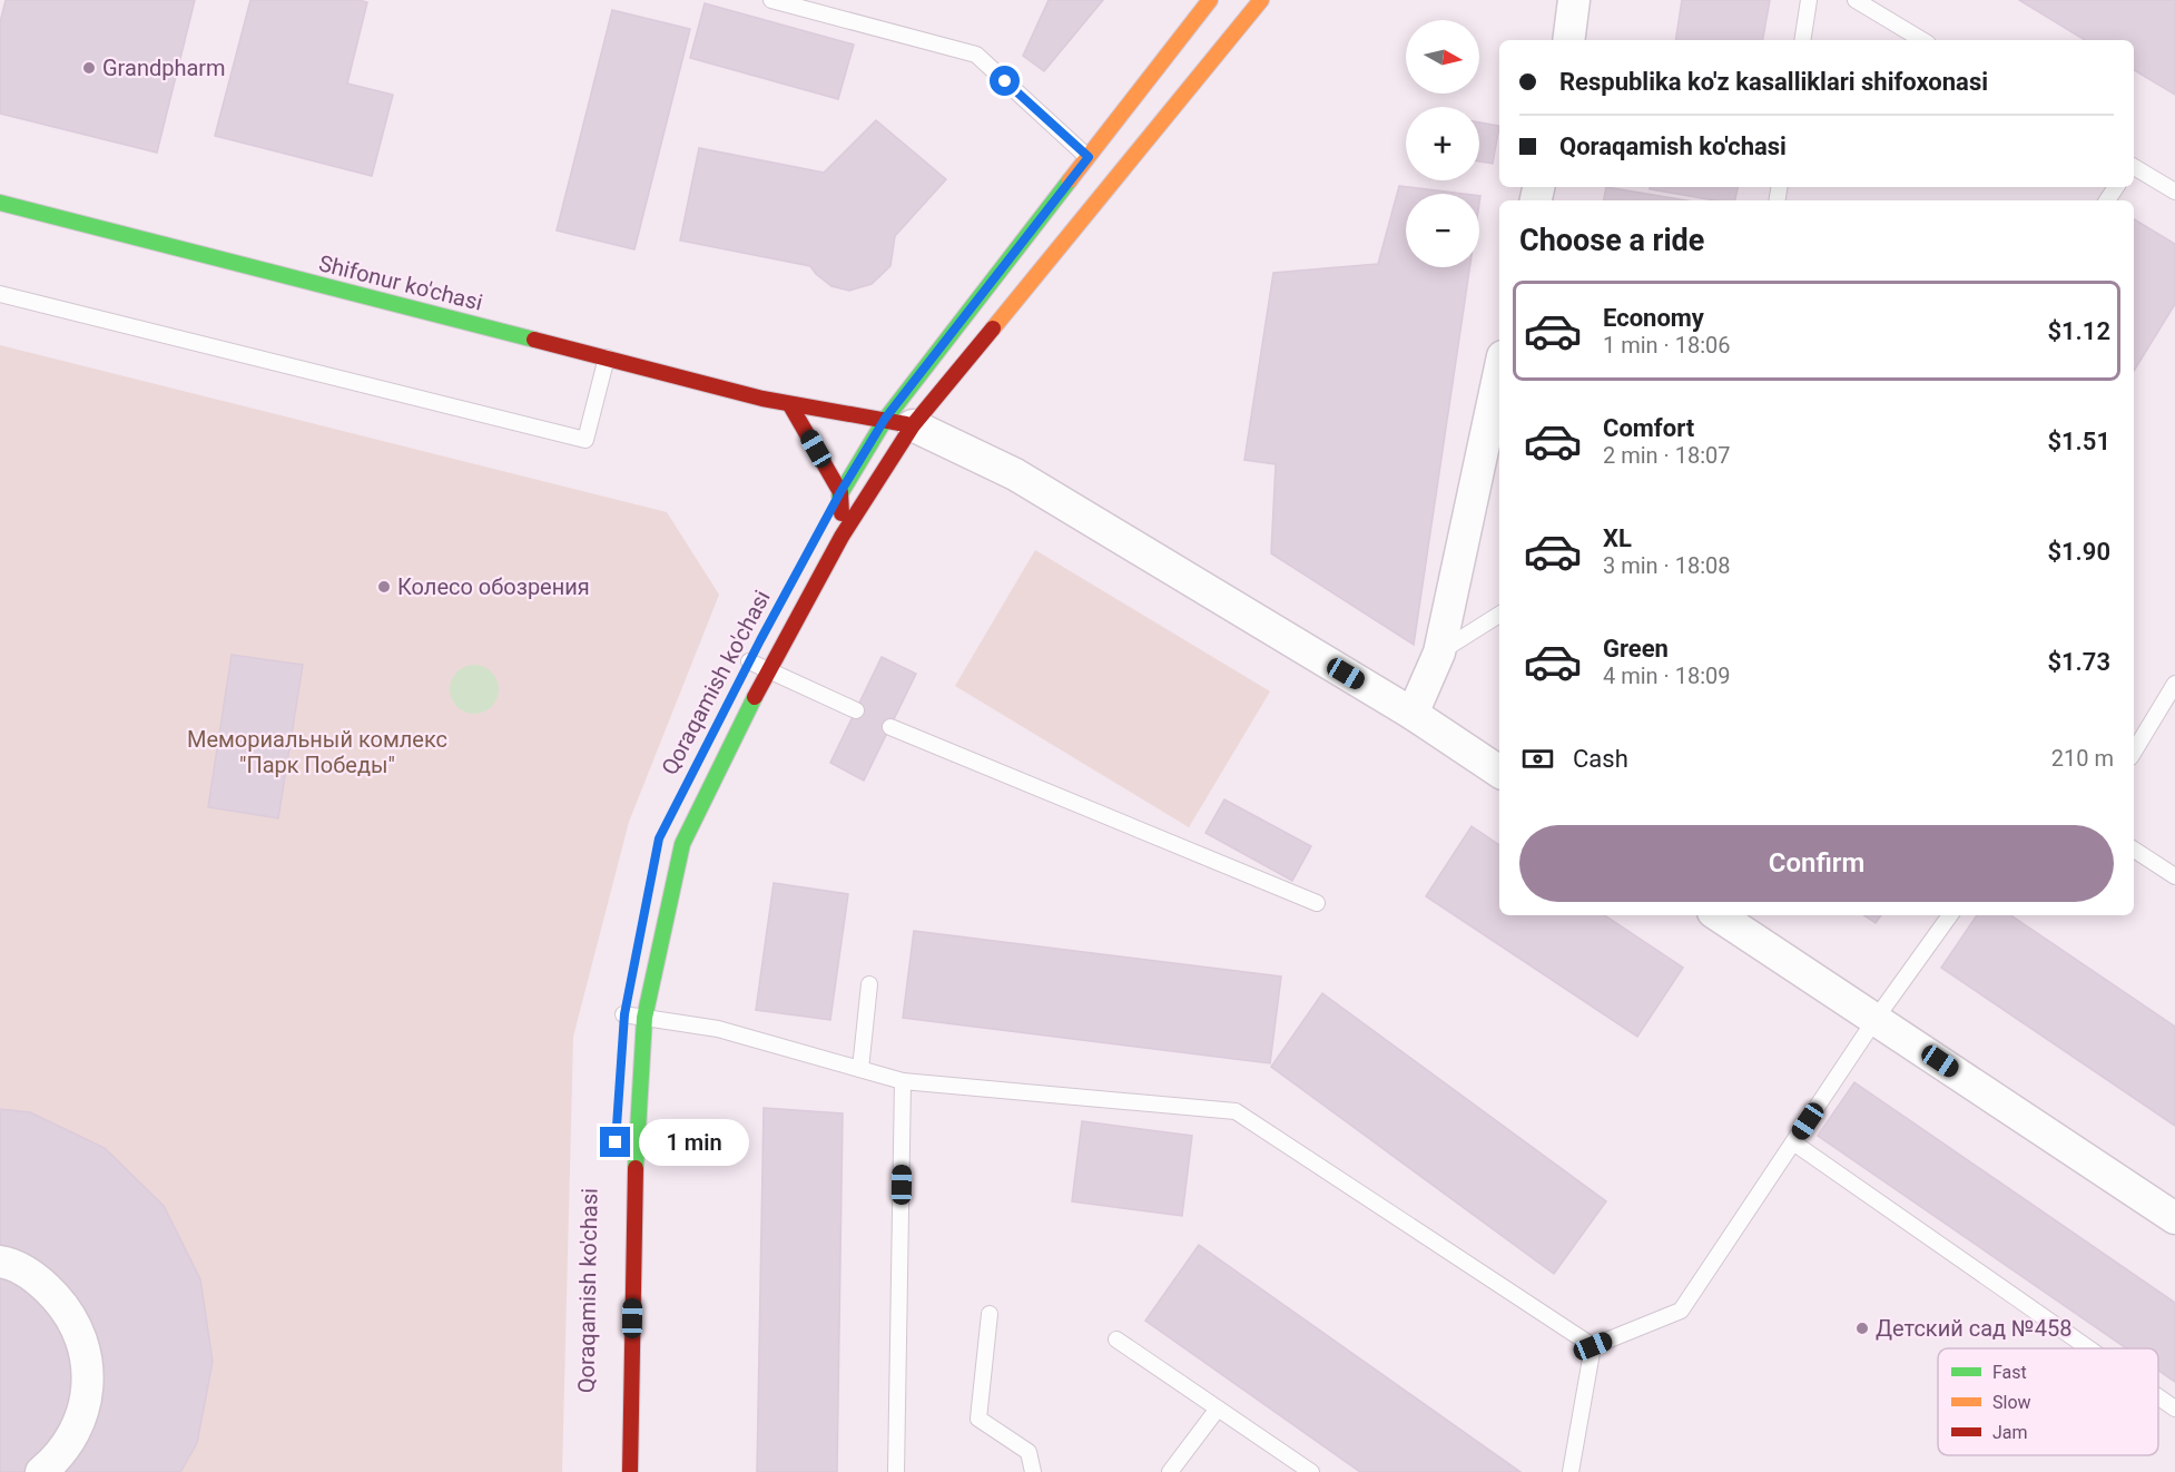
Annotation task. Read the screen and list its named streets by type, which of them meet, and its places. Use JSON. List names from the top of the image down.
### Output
{
  "streets": {
    "main road": ["Shifonur ko'chasi", "Qoraqamish ko'chasi"]
  },
  "crossings": [
    ["Shifonur ko'chasi", "Qoraqamish ko'chasi"]
  ],
  "parks": ["Мемориальный комлекс \"Парк Победы\""],
  "places": ["Grandpharm", "Колесо обозрения", "Детский сад №458"],
  "legend": ["Fast", "Slow", "Jam"],
  "north": "right",
  "page": {
    "map_buttons": ["+", "−"],
    "banner": ["Respublika ko'z kasalliklari shifoxonasi", "Qoraqamish ko'chasi"],
    "heading": "Choose a ride",
    "list": [
      {
        "name": "Economy",
        "note": "1 min · 18:06",
        "value": "$1.12"
      },
      {
        "name": "Comfort",
        "note": "2 min · 18:07",
        "value": "$1.51"
      },
      {
        "name": "XL",
        "note": "3 min · 18:08",
        "value": "$1.90"
      },
      {
        "name": "Green",
        "note": "4 min · 18:09",
        "value": "$1.73"
      }
    ],
    "pay": ["Cash", "210 m"],
    "buttons": "Confirm",
    "bubble": "1 min"
  }
}
